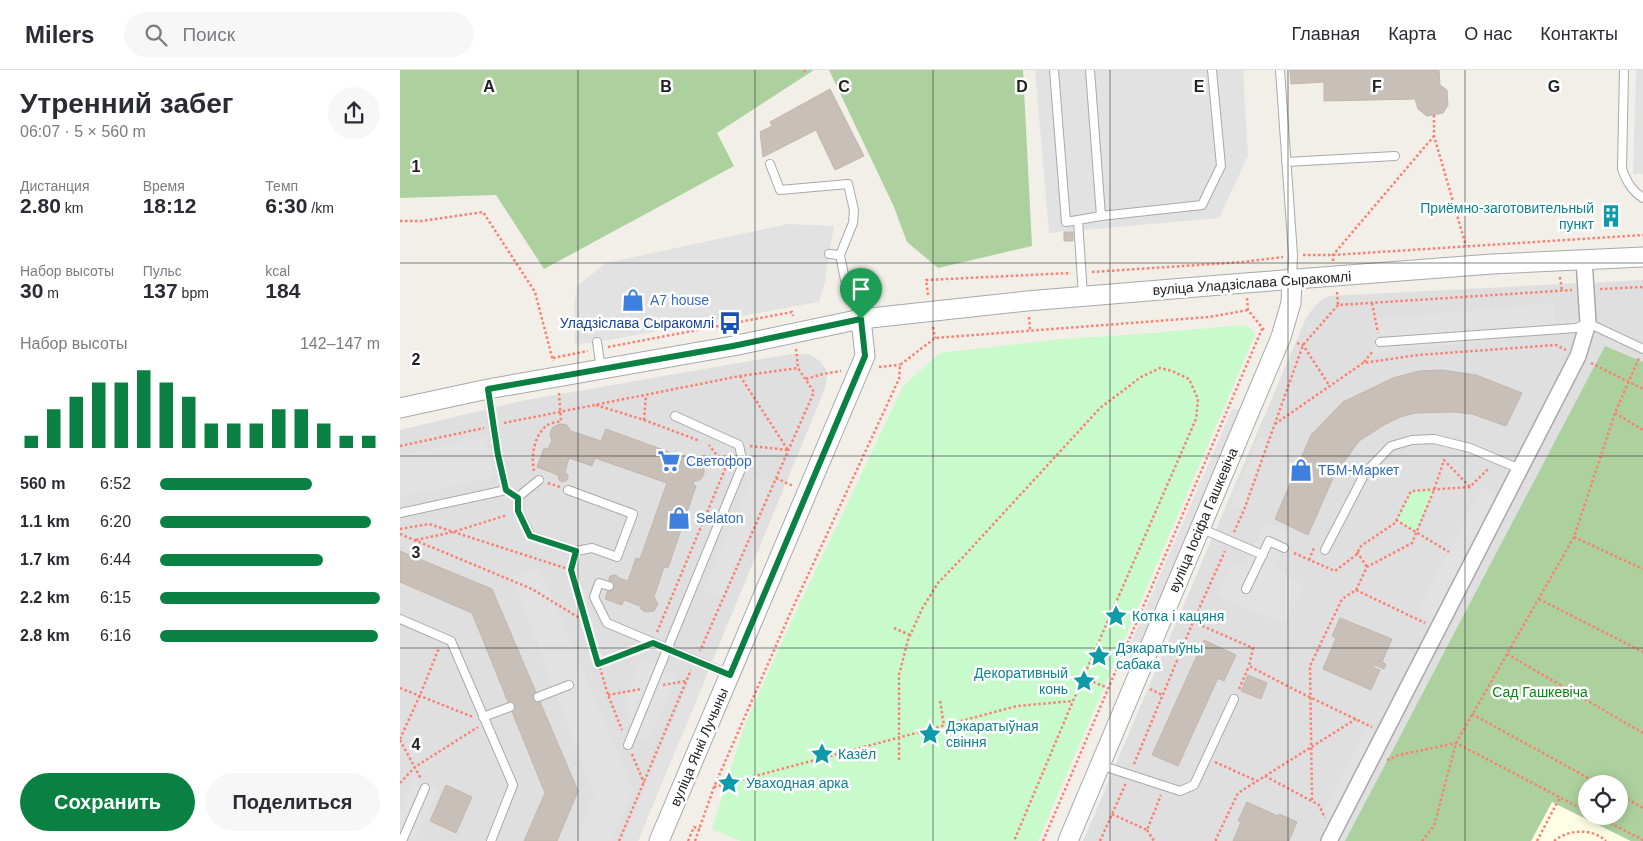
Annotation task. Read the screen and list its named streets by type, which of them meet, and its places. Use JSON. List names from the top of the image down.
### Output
{
  "streets": {
    "street": ["вуліца Уладзіслава Сыракомлі", "вуліца Іосіфа Гашкевіча", "вуліца Янкі Лучыны"]
  },
  "crossings": [
    ["вуліца Уладзіслава Сыракомлі", "вуліца Іосіфа Гашкевіча"],
    ["вуліца Уладзіслава Сыракомлі", "вуліца Янкі Лучыны"]
  ],
  "parks": ["Сад Гашкевіча"],
  "places": {
    "building": ["Приёмно-заготовительный пункт"],
    "shop": ["A7 house", "ТБМ-Маркет", "Selaton"],
    "bus stop": ["Уладзіслава Сыракомлі"],
    "supermarket": ["Светофор"],
    "place": [
      "Котка і кацяня",
      "Дэкаратыўны сабака",
      "Декоративный конь",
      "Дэкаратыўная свіння",
      "Казёл",
      "Уваходная арка"
    ]
  },
  "page": {
    "header": "Milers",
    "search": "Поиск",
    "nav": [
      "Главная",
      "Карта",
      "О нас",
      "Контакты"
    ],
    "heading": ["Утренний забег", "06:07 · 5 × 560 m"],
    "stats": [
      ["Дистанция", "2.80 km"],
      ["Время", "18:12"],
      ["Темп", "6:30 /km"],
      ["Набор высоты", "30 m"],
      ["Пульс", "137 bpm"],
      ["kcal", "184"]
    ],
    "chart": ["Набор высоты", "142–147 m"],
    "list": [
      {
        "name": "560 m",
        "note": "6:52"
      },
      {
        "name": "1.1 km",
        "note": "6:20"
      },
      {
        "name": "1.7 km",
        "note": "6:44"
      },
      {
        "name": "2.2 km",
        "note": "6:15"
      },
      {
        "name": "2.8 km",
        "note": "6:16"
      }
    ],
    "buttons": ["Сохранить", "Поделиться"]
  },
  "grid": {
    "columns": [
      "A",
      "B",
      "C",
      "D",
      "E",
      "F",
      "G"
    ],
    "rows": [
      "1",
      "2",
      "3",
      "4"
    ]
  }
}
